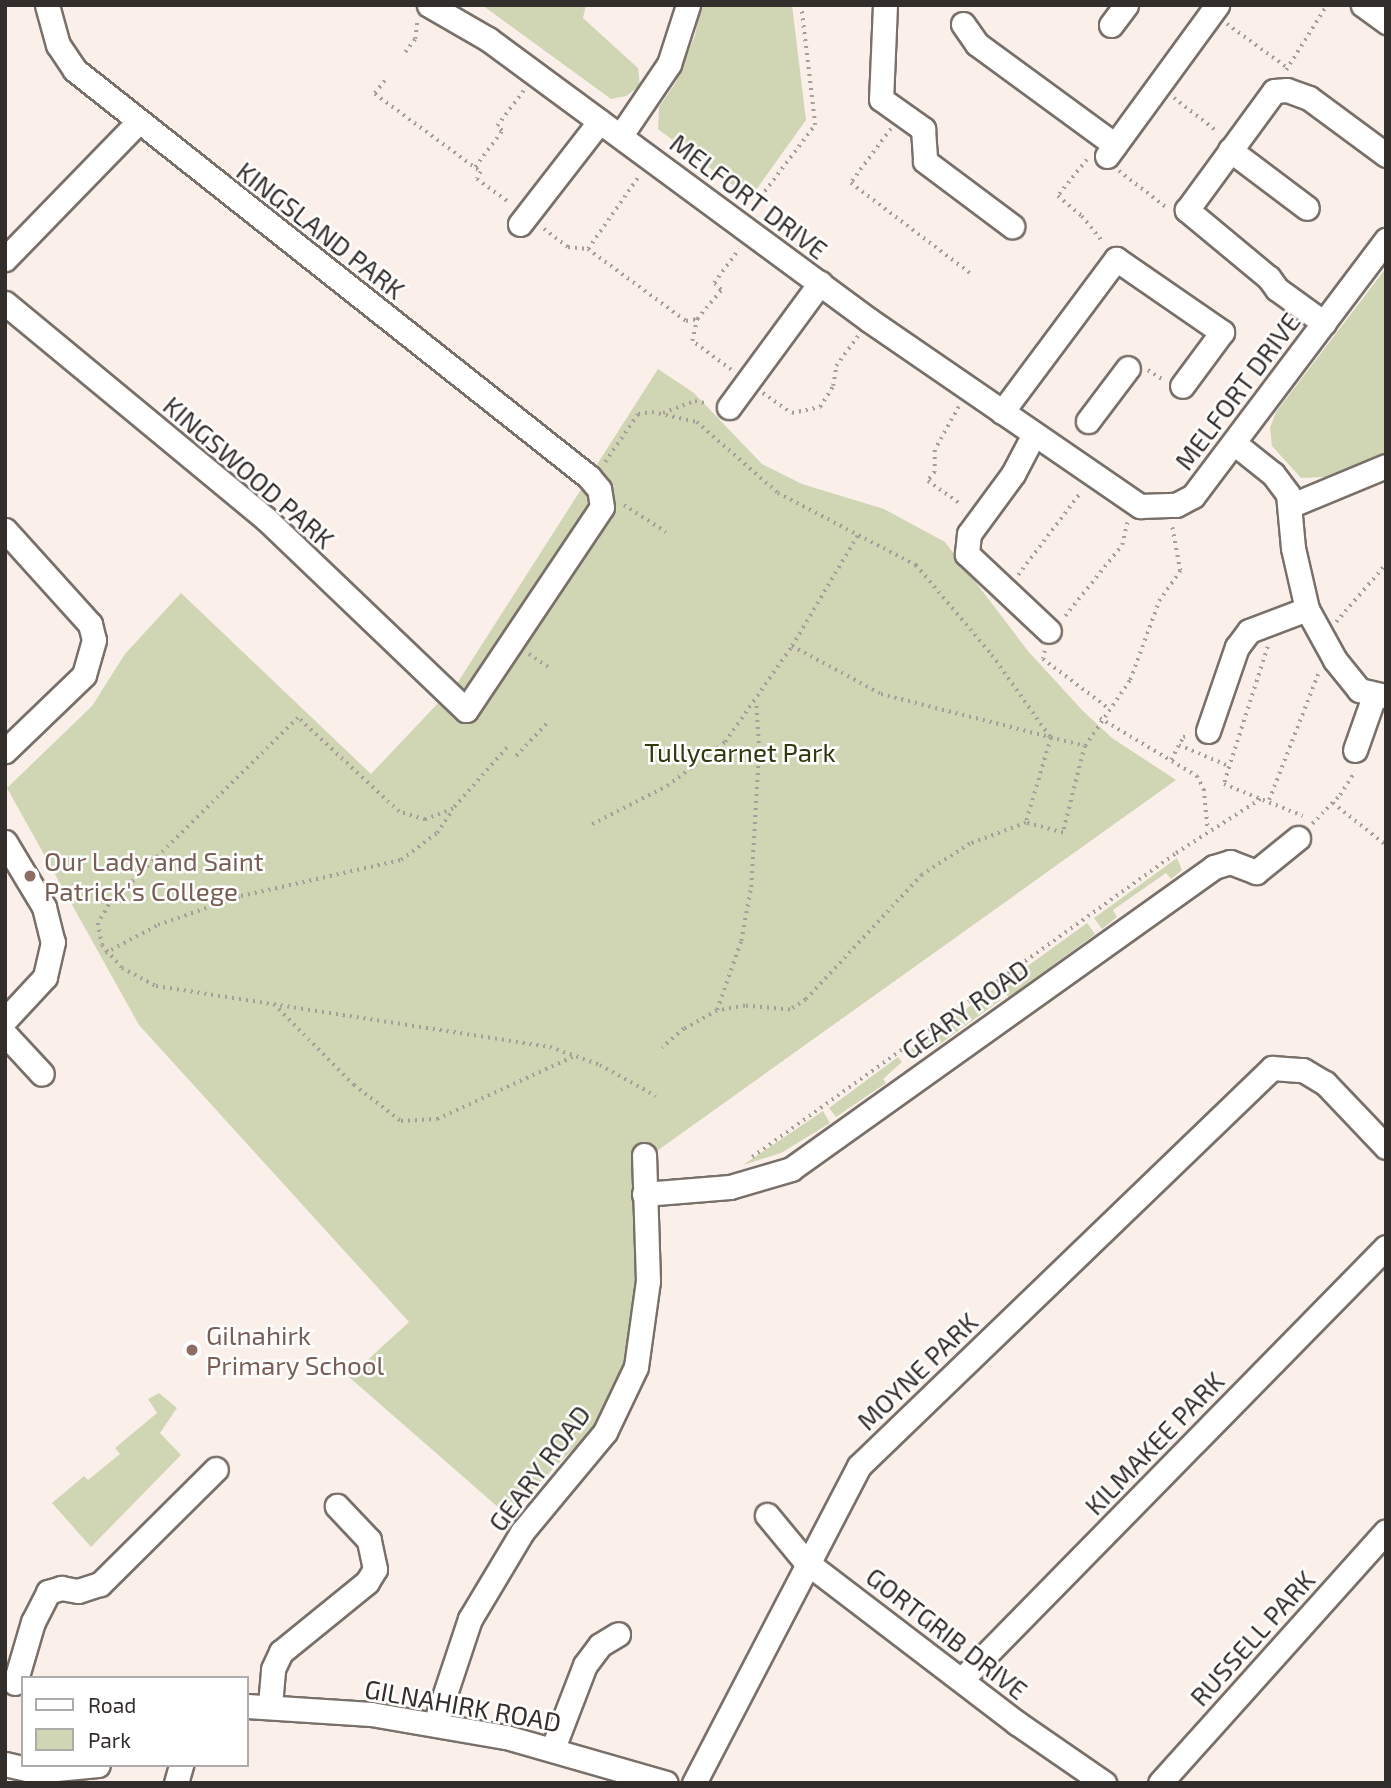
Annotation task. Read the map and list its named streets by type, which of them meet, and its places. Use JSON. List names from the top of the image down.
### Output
{
  "streets": {
    "street": [
      "MELFORT DRIVE",
      "KINGSLAND PARK",
      "KINGSWOOD PARK",
      "GEARY ROAD",
      "MOYNE PARK",
      "KILMAKEE PARK",
      "GORTGRIB DRIVE",
      "RUSSELL PARK",
      "GILNAHIRK ROAD"
    ]
  },
  "crossings": [
    ["GEARY ROAD", "GILNAHIRK ROAD"],
    ["MOYNE PARK", "GORTGRIB DRIVE"],
    ["KILMAKEE PARK", "GORTGRIB DRIVE"]
  ],
  "parks": ["Tullycarnet Park"],
  "places": ["Our Lady and Saint Patrick's College", "Gilnahirk Primary School"],
  "legend": ["Road", "Park"]
}
